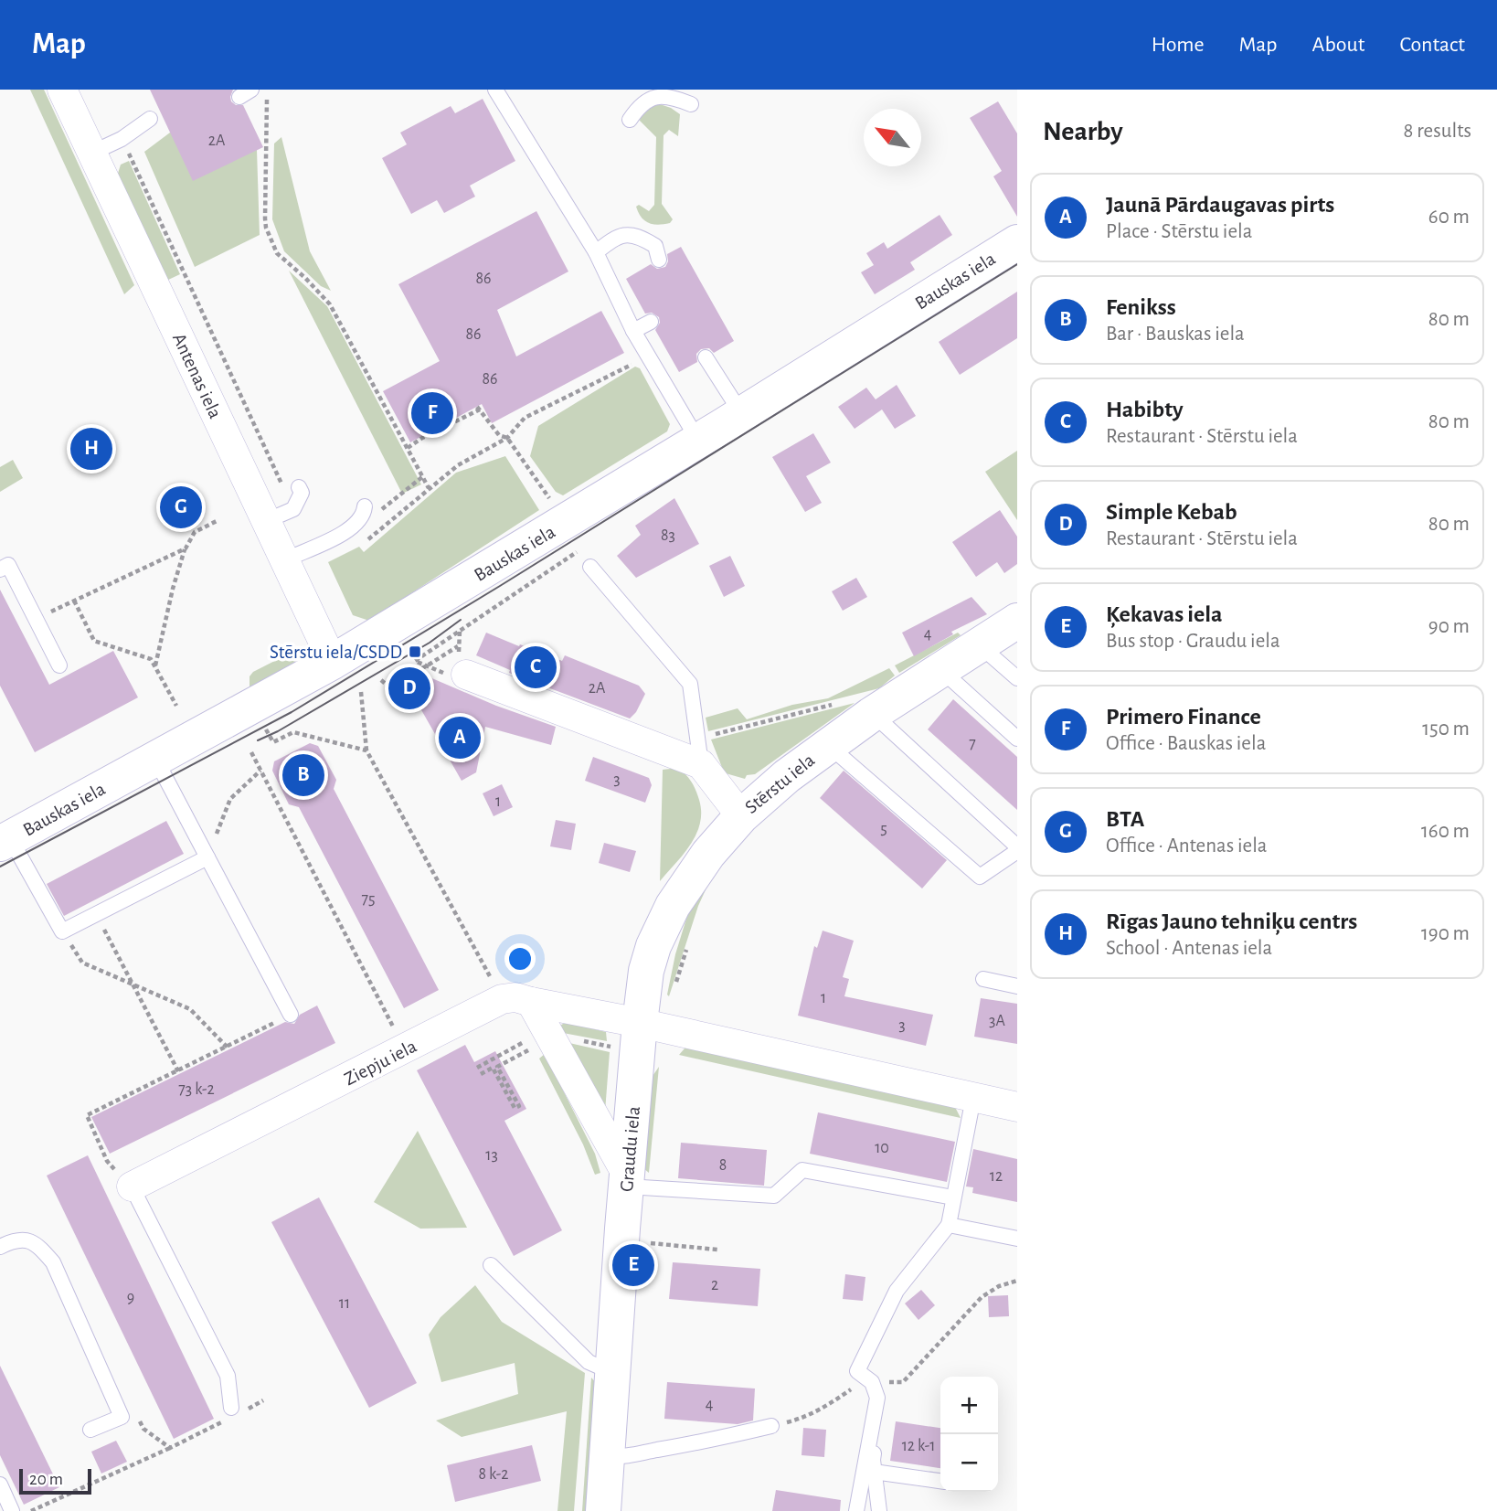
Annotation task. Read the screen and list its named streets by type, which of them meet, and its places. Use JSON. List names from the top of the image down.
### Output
{
  "streets": {
    "street": [
      "Bauskas iela",
      "Antenas iela",
      "Stērstu iela",
      "Ziepju iela",
      "Graudu iela"
    ]
  },
  "crossings": [
    ["Bauskas iela", "Antenas iela"],
    ["Stērstu iela", "Graudu iela"]
  ],
  "places": {
    "transit": ["Stērstu iela/CSDD"]
  },
  "house_numbers": [
    "2A",
    "86",
    "86",
    "86",
    "83",
    "4",
    "2A",
    "7",
    "3",
    "1",
    "5",
    "75",
    "1",
    "3A",
    "3",
    "73 k-2",
    "10",
    "13",
    "8",
    "12",
    "2",
    "9",
    "11",
    "4",
    "12 k-1",
    "8 k-2"
  ],
  "scale_bar": "20 m",
  "north": "top left",
  "page": {
    "header": "Map",
    "nav": [
      "Home",
      "Map",
      "About",
      "Contact"
    ],
    "heading": ["Nearby", "8 results"],
    "list": [
      {
        "mark": "A",
        "name": "Jaunā Pārdaugavas pirts",
        "note": "Place · Stērstu iela",
        "value": "60 m"
      },
      {
        "mark": "B",
        "name": "Fenikss",
        "note": "Bar · Bauskas iela",
        "value": "80 m"
      },
      {
        "mark": "C",
        "name": "Habibty",
        "note": "Restaurant · Stērstu iela",
        "value": "80 m"
      },
      {
        "mark": "D",
        "name": "Simple Kebab",
        "note": "Restaurant · Stērstu iela",
        "value": "80 m"
      },
      {
        "mark": "E",
        "name": "Ķekavas iela",
        "note": "Bus stop · Graudu iela",
        "value": "90 m"
      },
      {
        "mark": "F",
        "name": "Primero Finance",
        "note": "Office · Bauskas iela",
        "value": "150 m"
      },
      {
        "mark": "G",
        "name": "BTA",
        "note": "Office · Antenas iela",
        "value": "160 m"
      },
      {
        "mark": "H",
        "name": "Rīgas Jauno tehniķu centrs",
        "note": "School · Antenas iela",
        "value": "190 m"
      }
    ],
    "pins": [
      "F",
      "H",
      "G",
      "C",
      "D",
      "A",
      "B",
      "E"
    ],
    "map_buttons": ["+", "−"],
    "scale": "20 m"
  }
}
